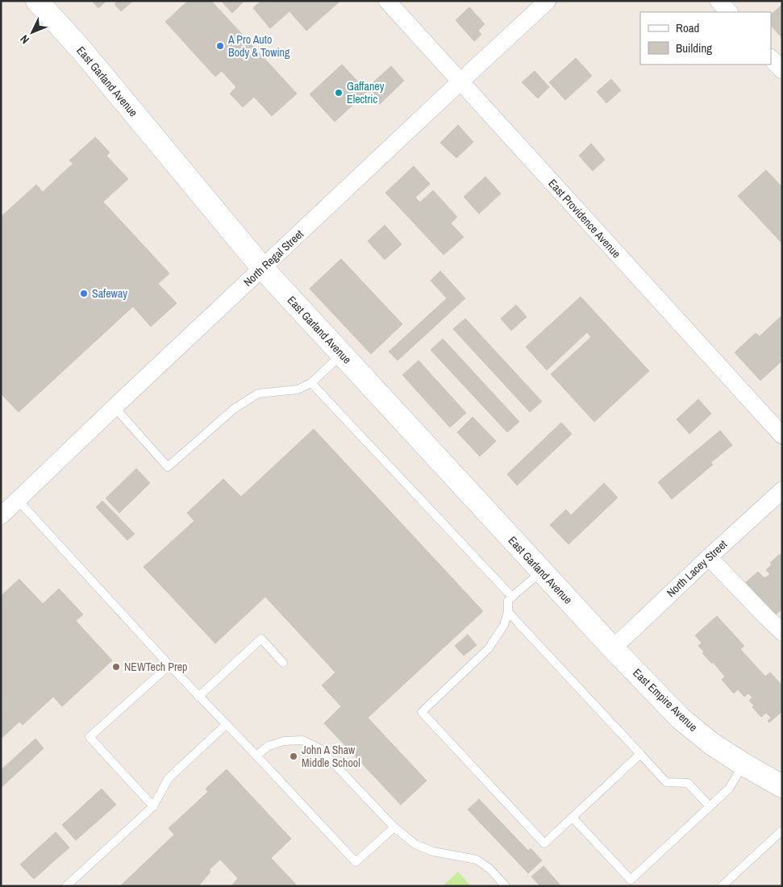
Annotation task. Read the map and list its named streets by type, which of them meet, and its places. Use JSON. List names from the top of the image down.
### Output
{
  "streets": {
    "street": [
      "East Garland Avenue",
      "East Providence Avenue",
      "North Regal Street",
      "North Lacey Street",
      "East Empire Avenue"
    ]
  },
  "crossings": [
    ["East Garland Avenue", "North Regal Street"],
    ["East Garland Avenue", "North Lacey Street"],
    ["East Garland Avenue", "East Empire Avenue"],
    ["East Providence Avenue", "North Regal Street"],
    ["North Lacey Street", "East Empire Avenue"]
  ],
  "places": [
    "A Pro Auto Body & Towing",
    "Gaffaney Electric",
    "Safeway",
    "NEWTech Prep",
    "John A Shaw Middle School"
  ],
  "legend": ["Road", "Building"],
  "north": "bottom left"
}
